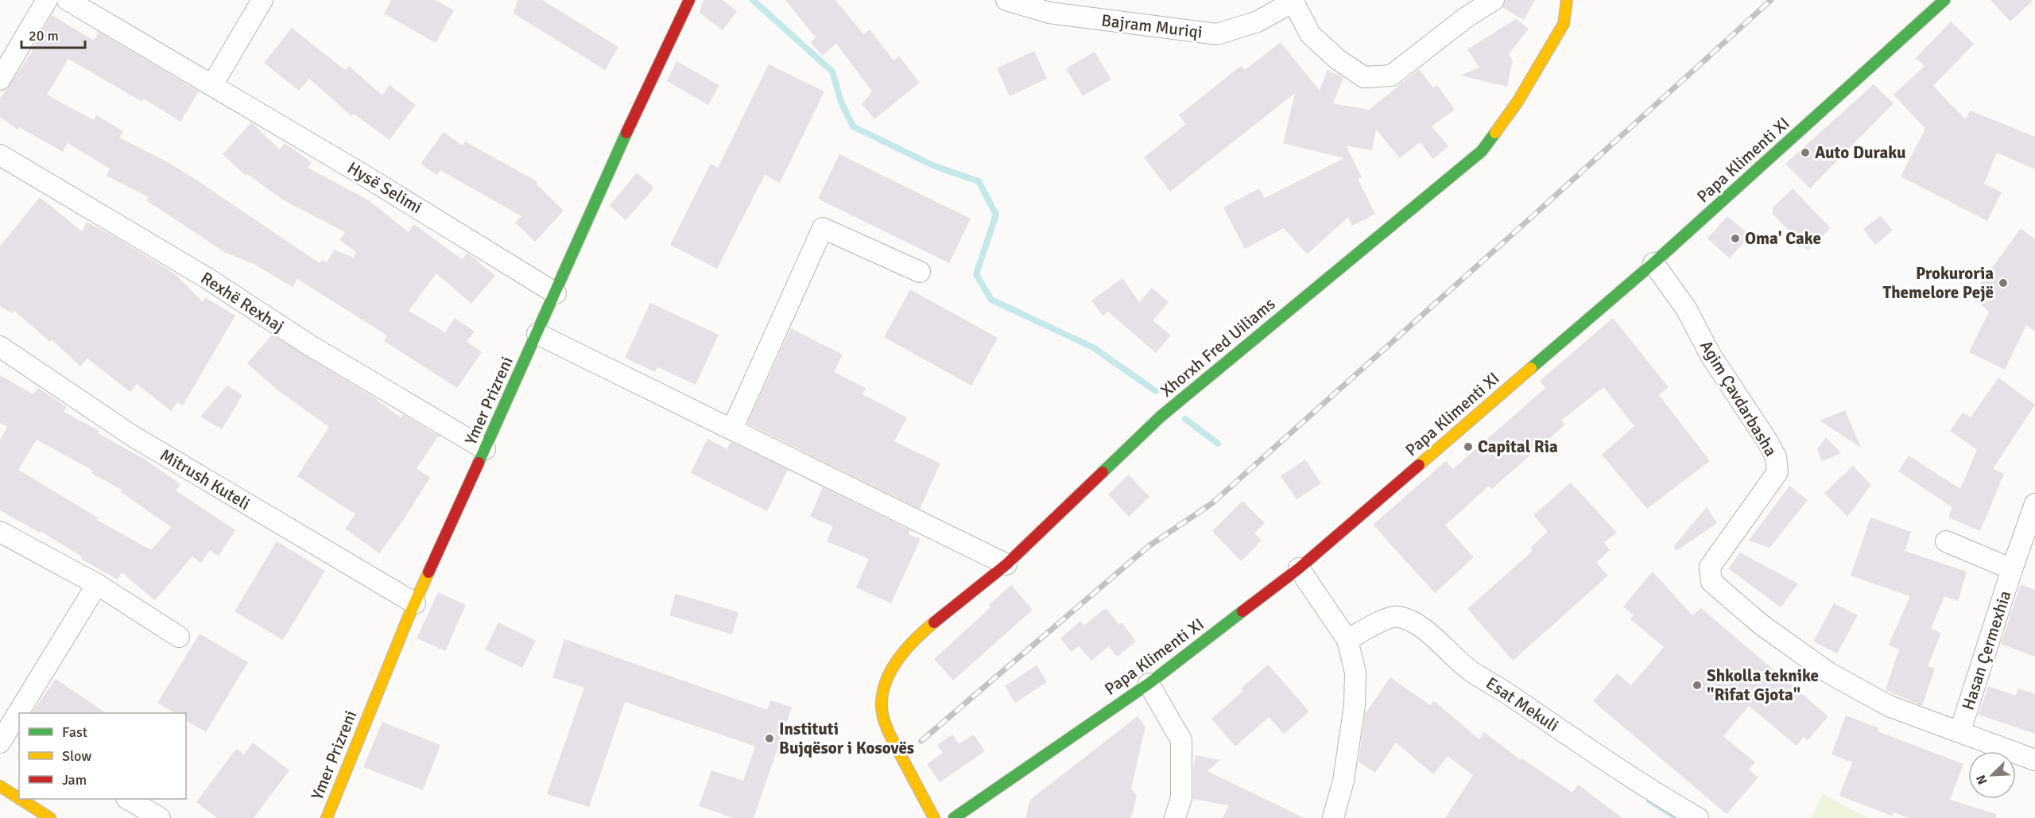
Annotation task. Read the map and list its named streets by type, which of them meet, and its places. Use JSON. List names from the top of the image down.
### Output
{
  "streets": {
    "street": [
      "Bajram Muriqi",
      "Papa Klimenti XI",
      "Hysë Selimi",
      "Rexhë Rexhaj",
      "Xhorxh Fred Uiliams",
      "Agim Çavdarbasha",
      "Ymer Prizreni",
      "Mitrush Kuteli",
      "Hasan Çermexhia",
      "Esat Mekuli"
    ]
  },
  "crossings": [
    ["Papa Klimenti XI", "Agim Çavdarbasha"],
    ["Hysë Selimi", "Ymer Prizreni"],
    ["Rexhë Rexhaj", "Ymer Prizreni"],
    ["Agim Çavdarbasha", "Hasan Çermexhia"],
    ["Ymer Prizreni", "Mitrush Kuteli"]
  ],
  "places": [
    "Auto Duraku",
    "Oma' Cake",
    "Prokuroria Themelore Pejë",
    "Capital Ria",
    "Shkolla teknike \"Rifat Gjota\"",
    "Instituti Bujqësor i Kosovës"
  ],
  "legend": ["Fast", "Slow", "Jam"],
  "scale_bar": "20 m",
  "north": "bottom left"
}
